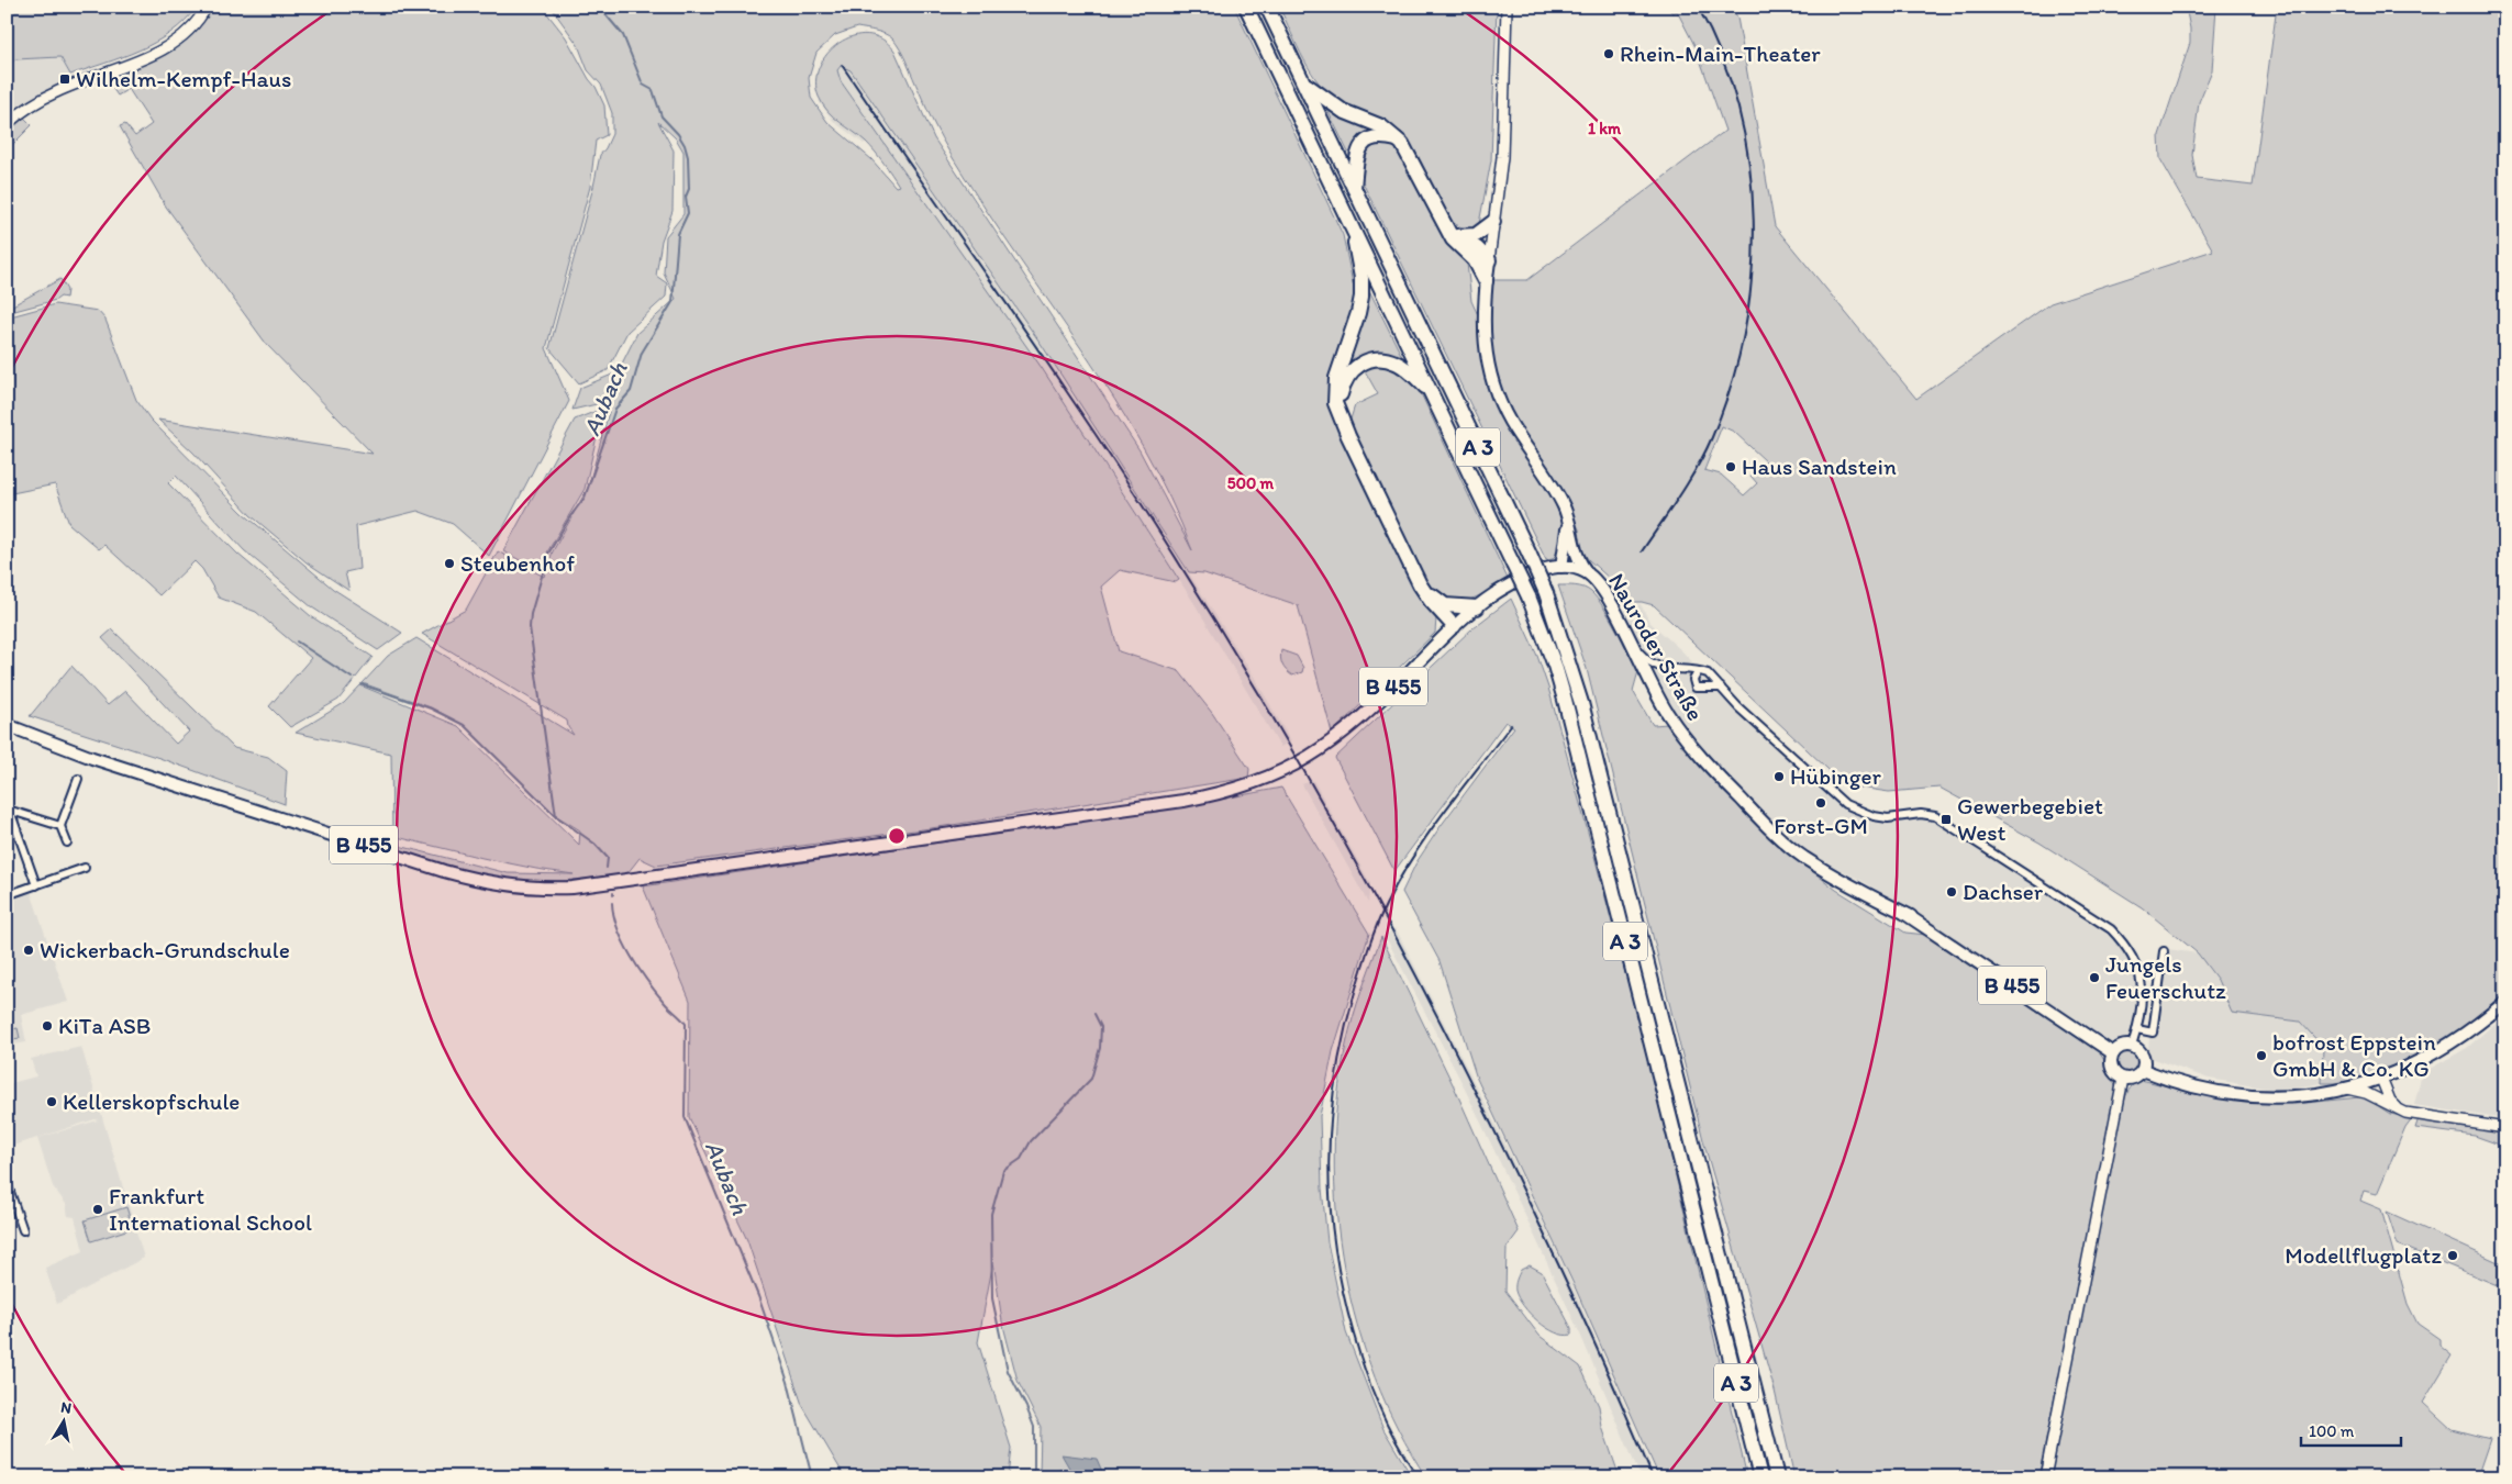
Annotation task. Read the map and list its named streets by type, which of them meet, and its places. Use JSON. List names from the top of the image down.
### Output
{
  "streets": {
    "highway": ["A 3"],
    "main road": ["Nauroder Straße", "B 455"]
  },
  "crossings": [
    ["Nauroder Straße", "B 455"]
  ],
  "water": ["Aubach"],
  "places": {
    "other": [
      "Rhein-Main-Theater",
      "Haus Sandstein",
      "Steubenhof",
      "Hübinger",
      "Forst-GM",
      "Dachser",
      "Wickerbach-Grundschule",
      "Jungels Feuerschutz",
      "KiTa ASB",
      "bofrost Eppstein GmbH & Co. KG",
      "Kellerskopfschule",
      "Frankfurt International School",
      "Modellflugplatz"
    ],
    "transit": ["Wilhelm-Kempf-Haus", "Gewerbegebiet West"]
  },
  "scale_bar": "100 m",
  "north": "top",
  "rings": ["1 km", "500 m"]
}
